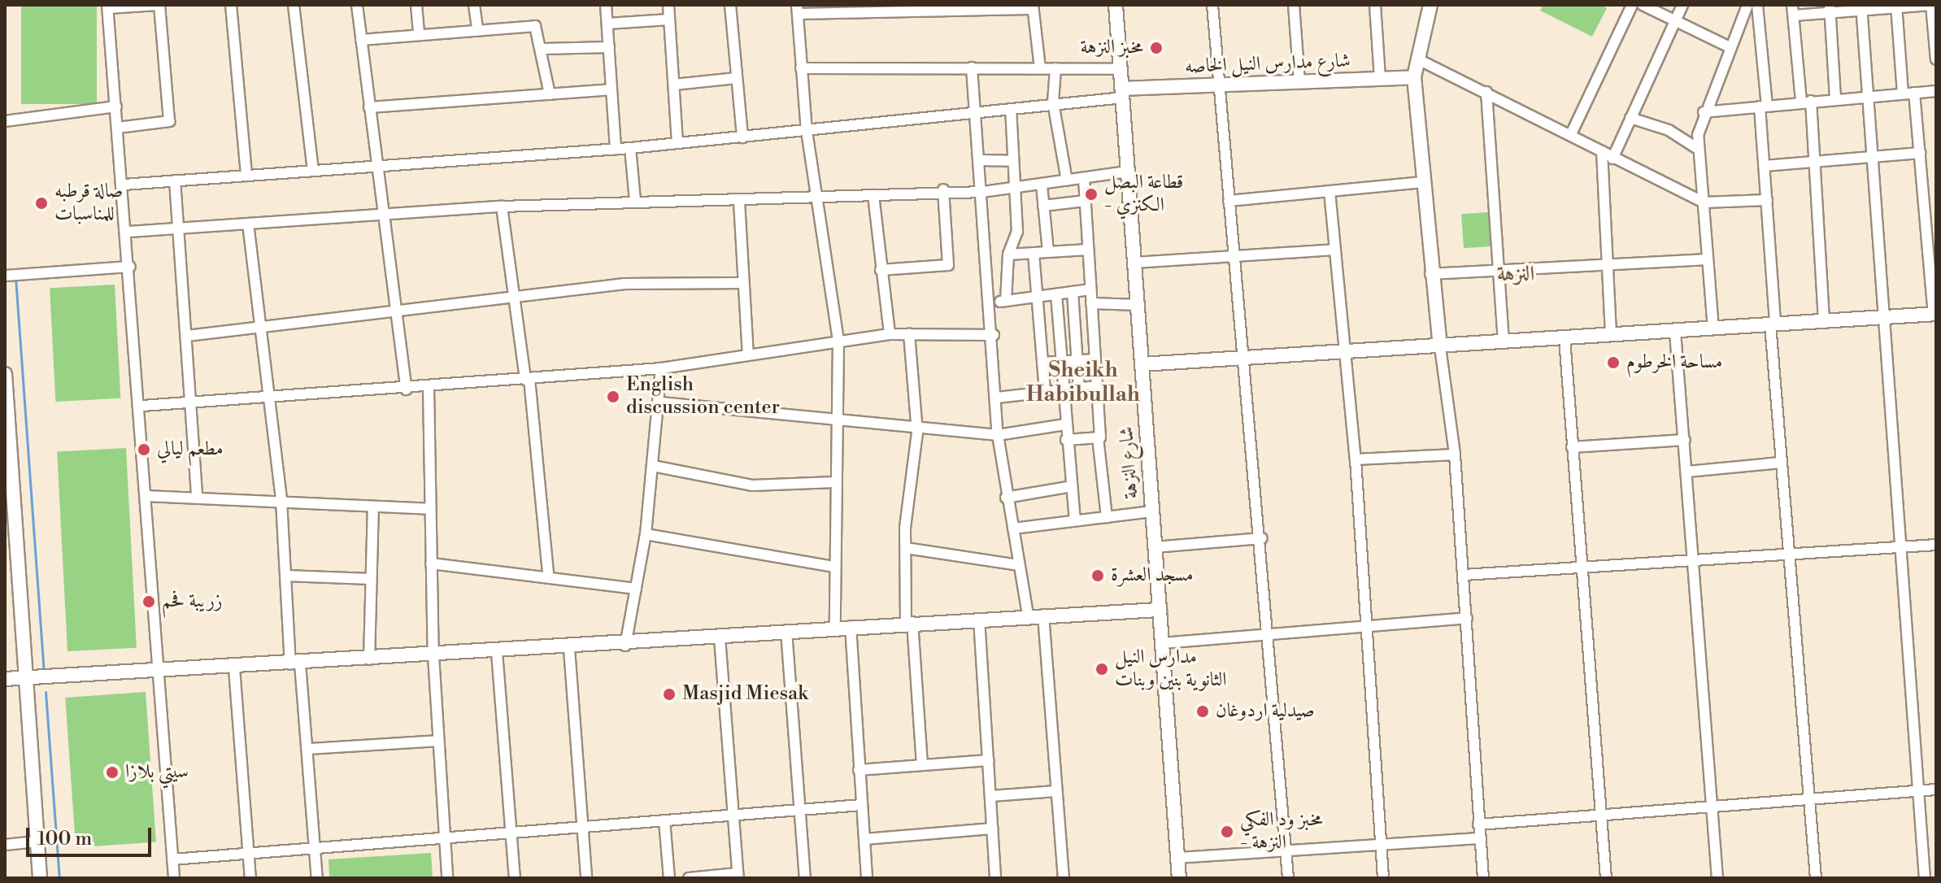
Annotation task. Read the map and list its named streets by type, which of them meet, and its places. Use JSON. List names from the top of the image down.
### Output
{
  "streets": {
    "street": ["شارع مدارس النيل الخاصه", "شارع النزهة"]
  },
  "crossings": [
    ["شارع مدارس النيل الخاصه", "شارع النزهة"]
  ],
  "districts": ["النزهة", "Sheikh Habibullah"],
  "places": [
    "مخبز النزهة",
    "قطاعة البصل - الكنزي",
    "صالة قرطبه للمناسبات",
    "مساحة الخرطوم",
    "English discussion center",
    "مطعم ليالي",
    "مسجد العشرة",
    "زريبة فحم",
    "مدارس النيل الثانوية بنين وبنات",
    "Masjid Miesak",
    "صيدلية اردوغان",
    "سيتي بلازا",
    "مخبز ود الفكي - النزهة"
  ],
  "scale_bar": "100 m"
}
